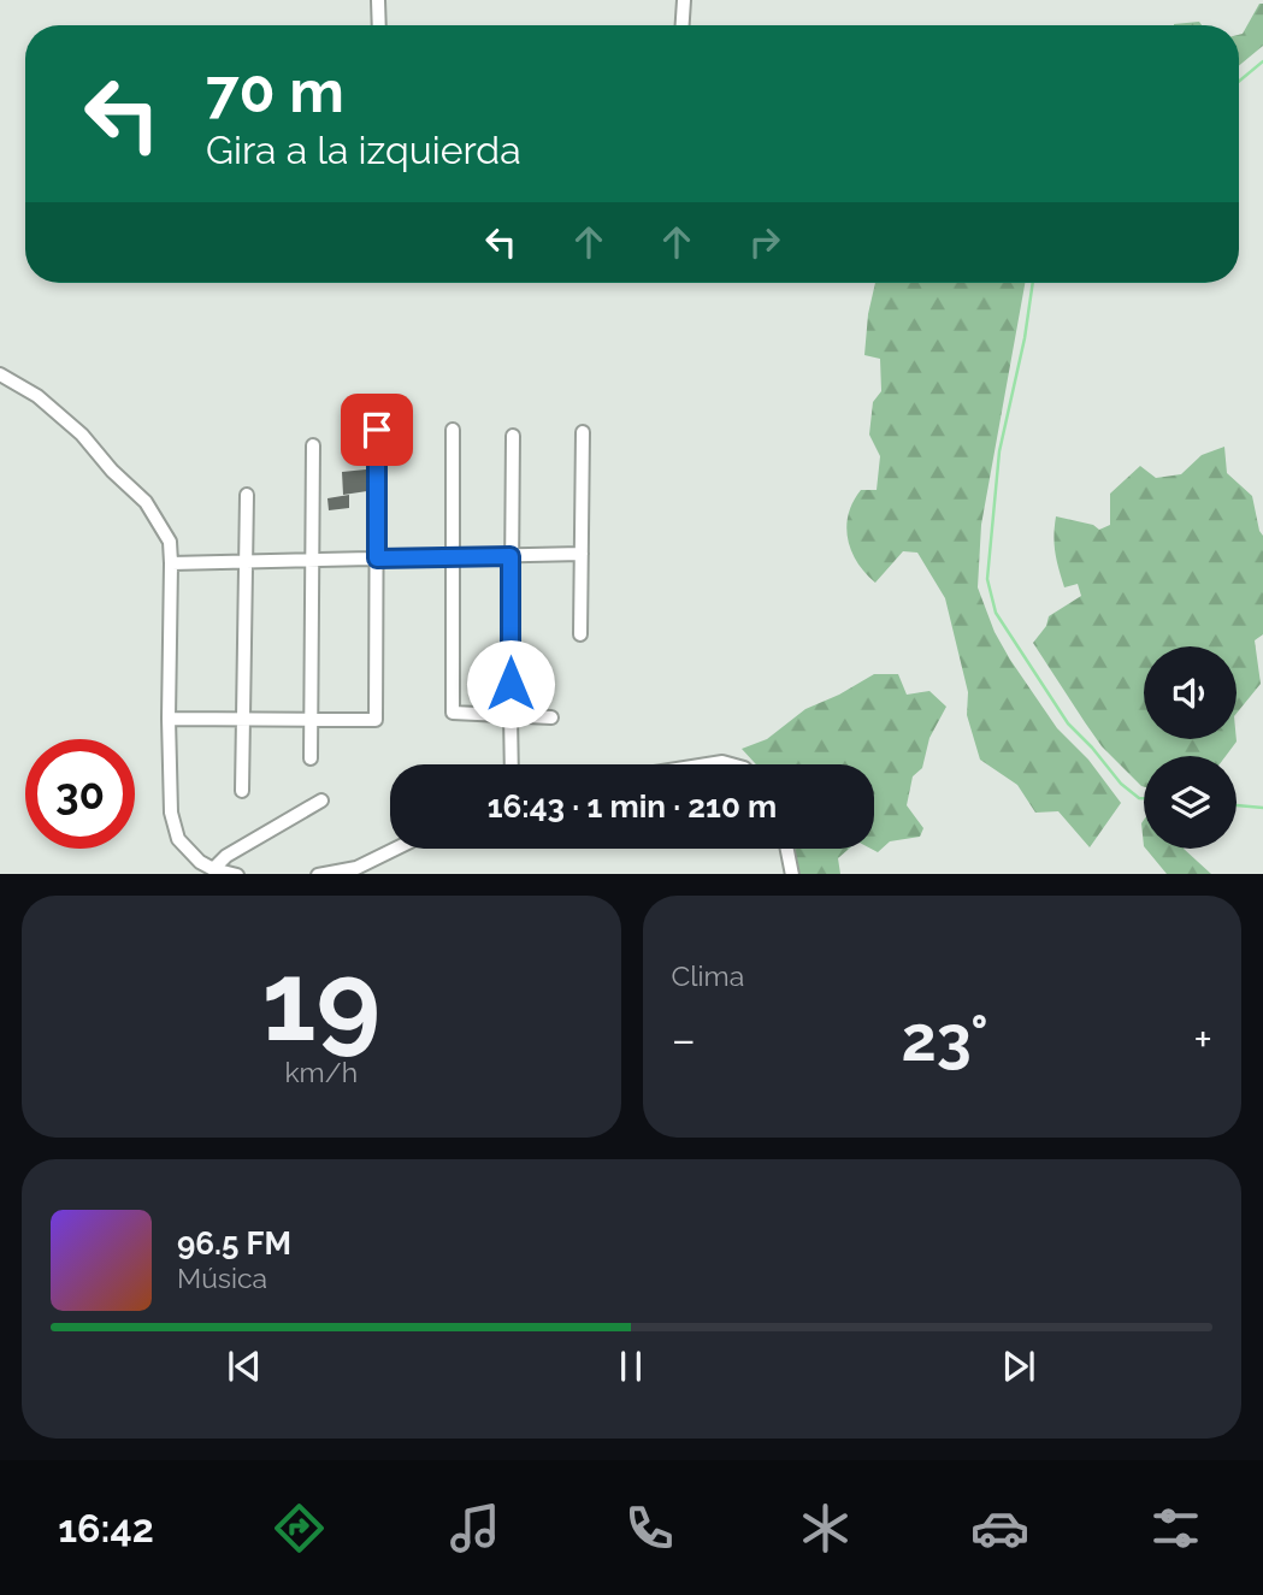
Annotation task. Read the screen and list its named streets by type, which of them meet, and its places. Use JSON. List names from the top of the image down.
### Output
{
  "page": {
    "turn": ["70 m", "Gira a la izquierda"],
    "limit": "30",
    "trip": "16:43 · 1 min · 210 m",
    "tile": [
      ["19", "km/h"],
      "Clima"
    ],
    "heat": ["−", "23°", "+"],
    "song": ["96.5 FM", "Música"],
    "tabs": "16:42"
  }
}
